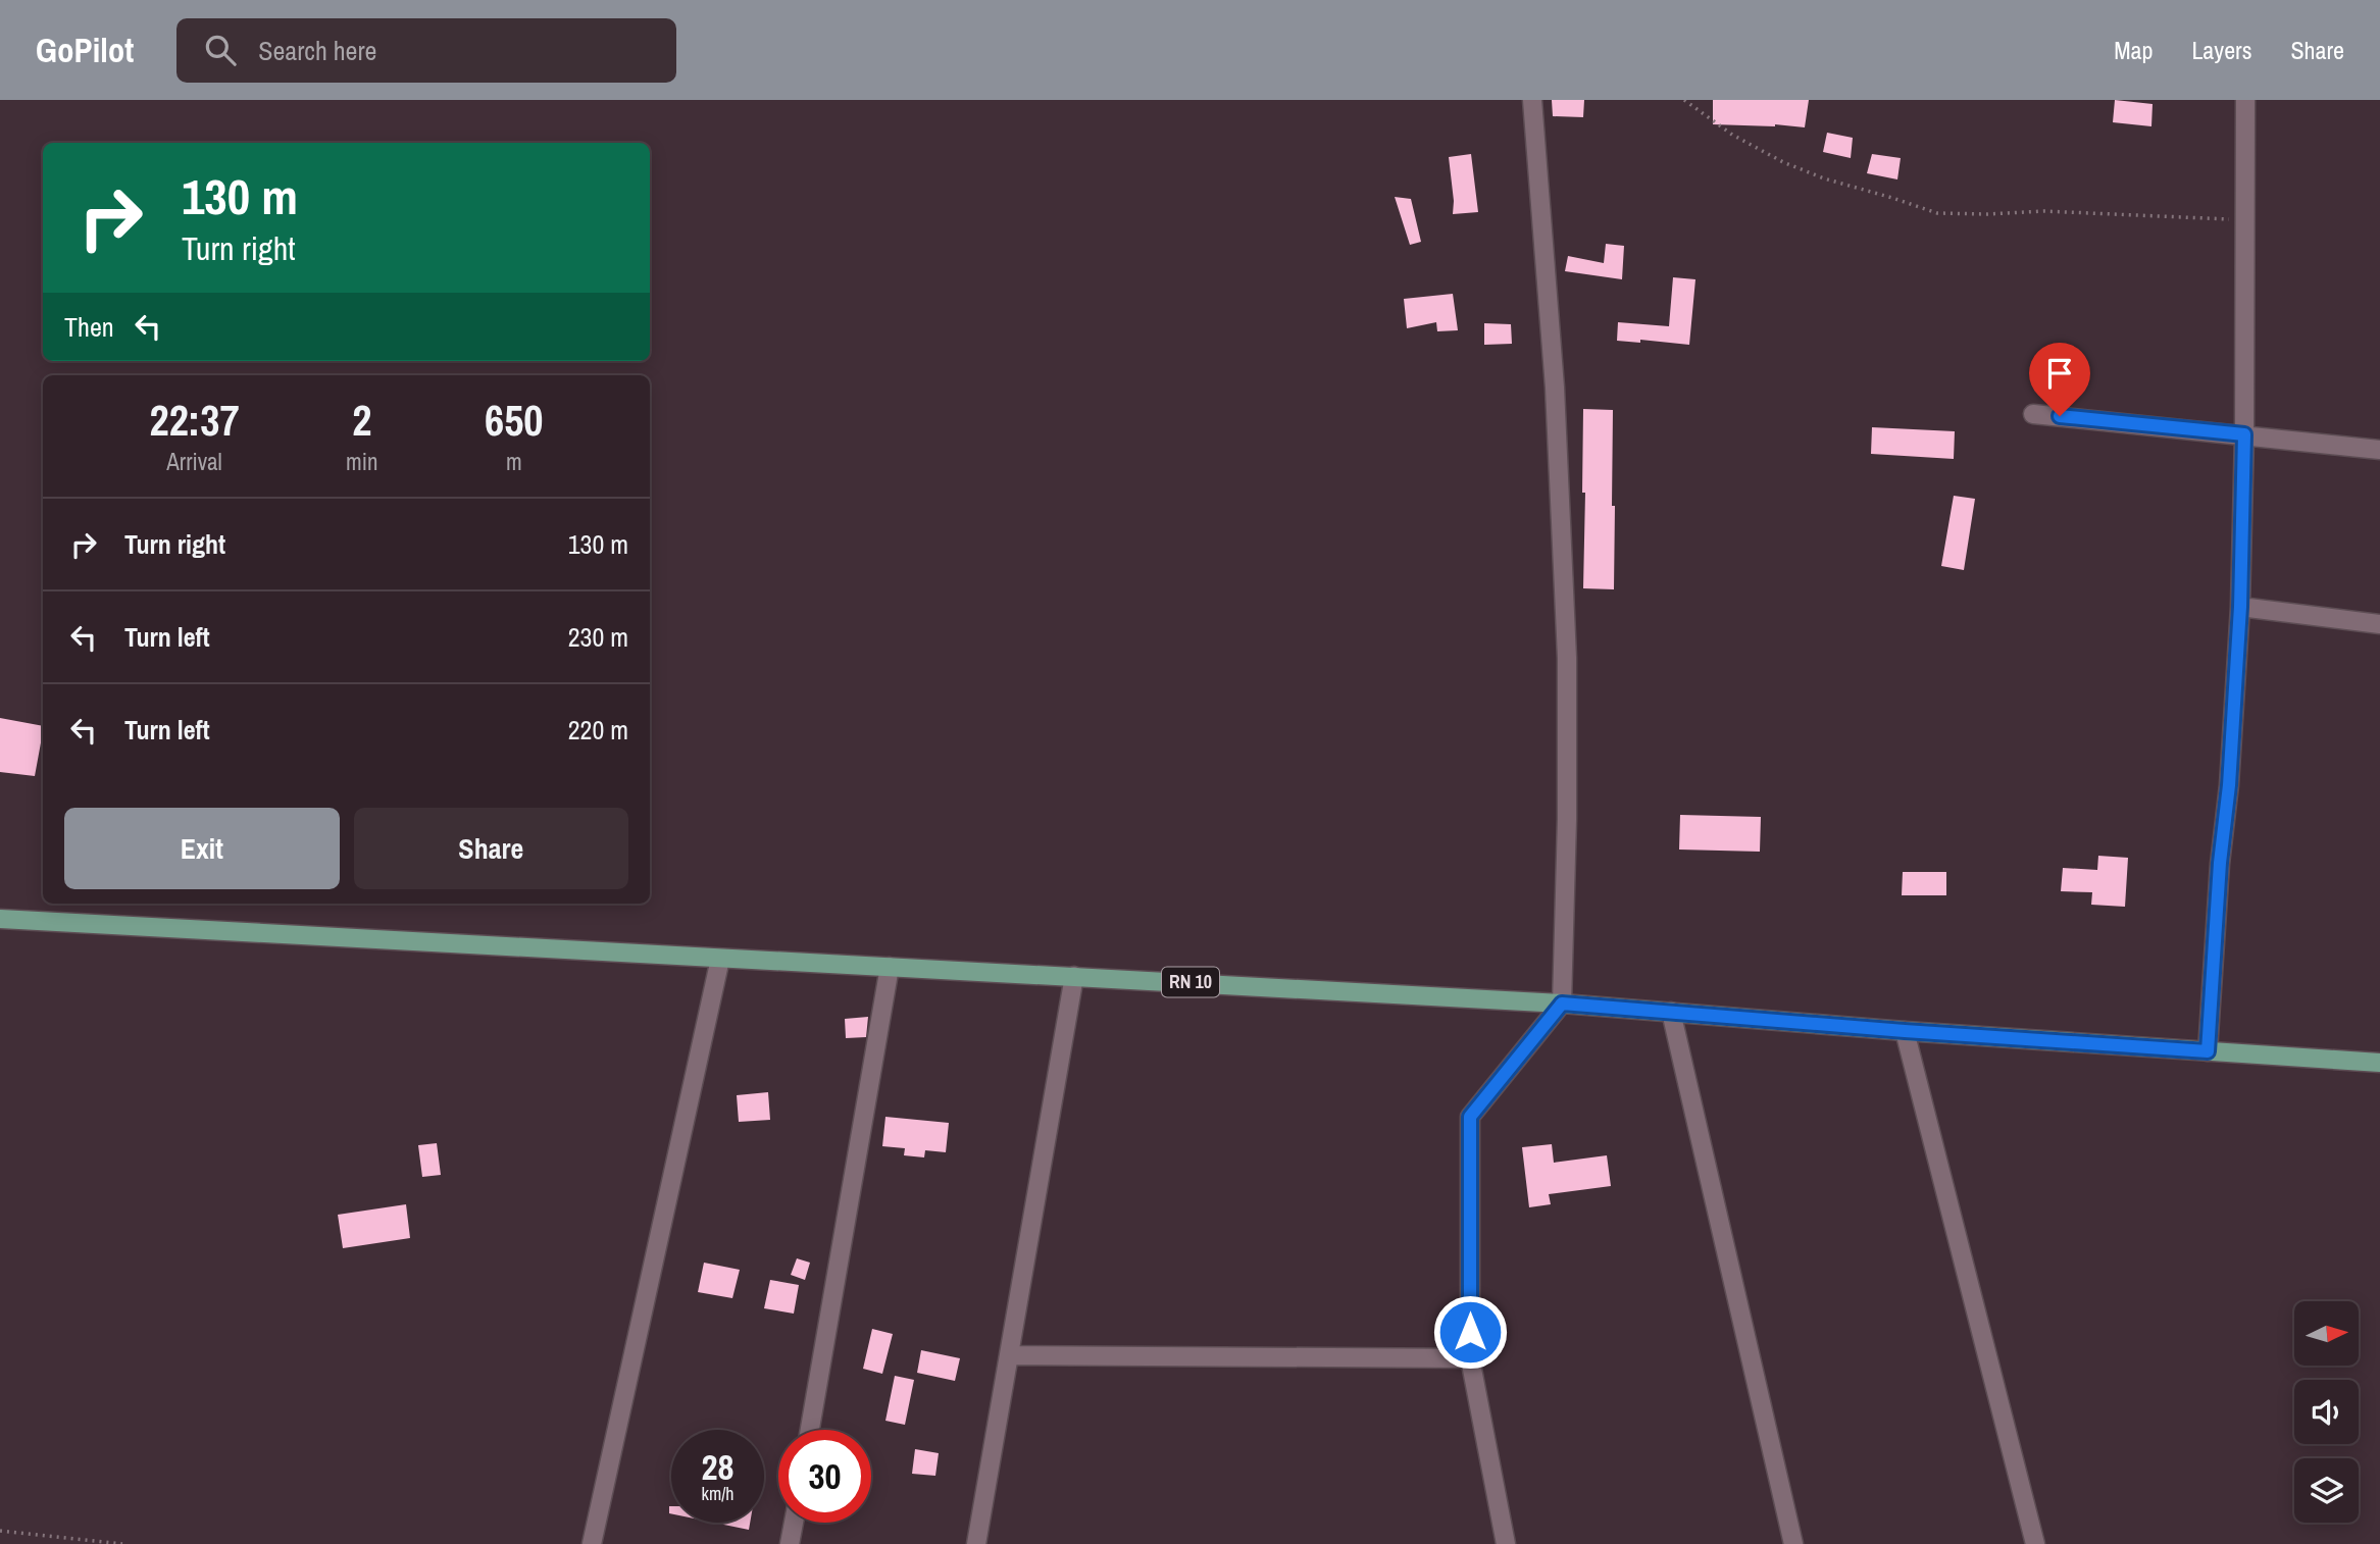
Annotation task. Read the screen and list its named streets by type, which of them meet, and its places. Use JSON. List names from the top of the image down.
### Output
{
  "streets": {
    "main road": ["RN 10"]
  },
  "north": "right",
  "page": {
    "header": "GoPilot",
    "search": "Search here",
    "nav": ["Map", "Layers", "Share"],
    "turn": ["130 m", "Turn right"],
    "then": "Then",
    "eta": [
      "22:37",
      "Arrival",
      "2",
      "min",
      "650",
      "m"
    ],
    "list": [
      {
        "name": "Turn right",
        "value": "130 m"
      },
      {
        "name": "Turn left",
        "value": "230 m"
      },
      {
        "name": "Turn left",
        "value": "220 m"
      }
    ],
    "buttons": ["Exit", "Share"],
    "speed": "28 km/h",
    "limit": "30"
  }
}
